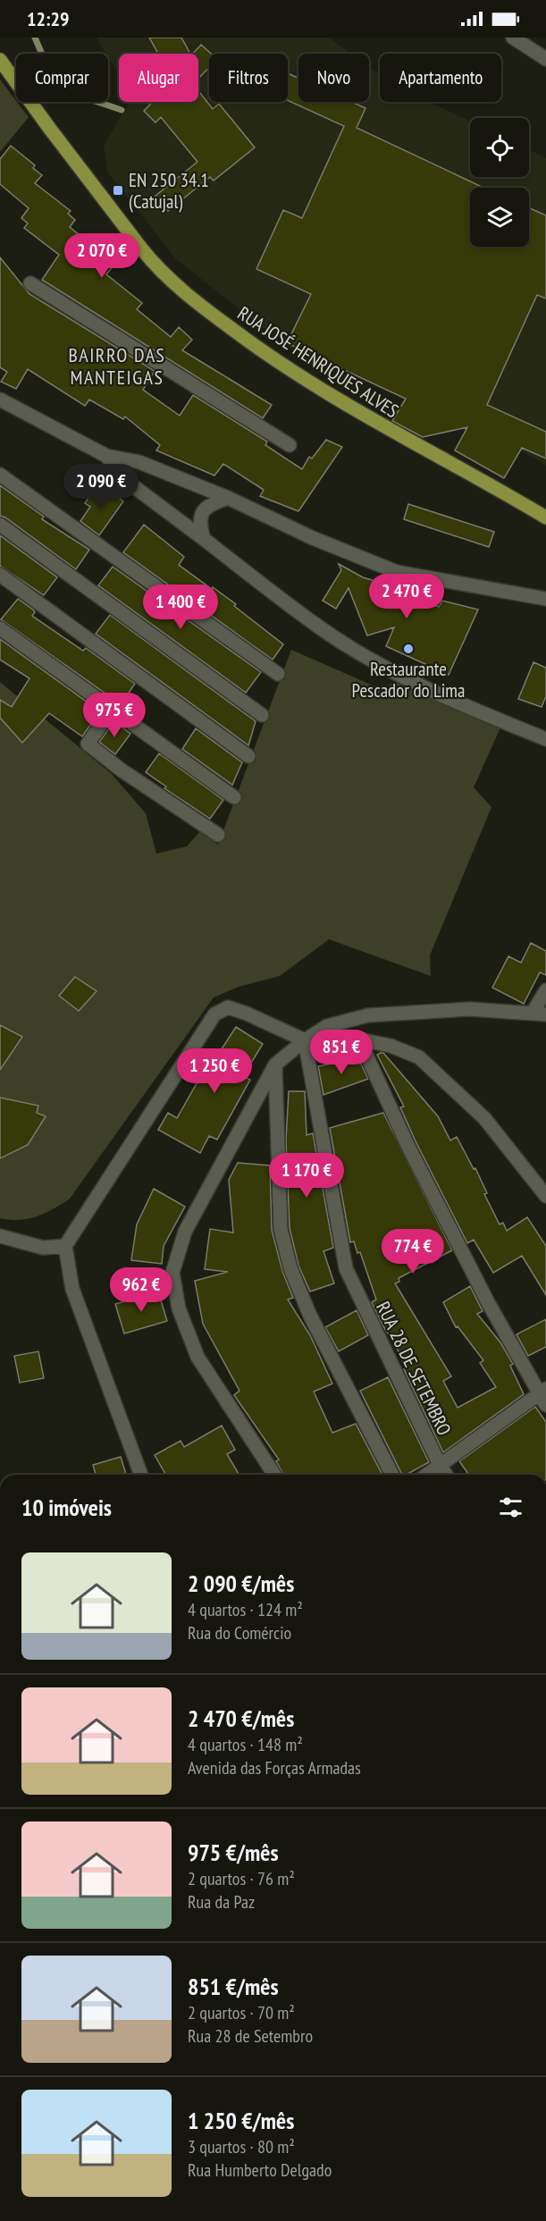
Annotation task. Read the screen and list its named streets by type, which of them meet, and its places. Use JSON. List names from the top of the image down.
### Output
{
  "streets": {
    "main road": ["RUA JOSÉ HENRIQUES ALVES"],
    "street": ["RUA 28 DE SETEMBRO"]
  },
  "districts": ["BAIRRO DAS MANTEIGAS"],
  "places": {
    "transit": ["EN 250 34.1 (Catujal)"],
    "other": ["Restaurante Pescador do Lima"]
  },
  "page": {
    "status": "12:29",
    "chip": [
      "Comprar",
      "Alugar",
      "Filtros",
      "Novo",
      "Apartamento"
    ],
    "price": [
      "2 070 €",
      "2 090 €",
      "2 470 €",
      "1 400 €",
      "975 €",
      "851 €",
      "1 250 €",
      "1 170 €",
      "774 €",
      "962 €"
    ],
    "heading": "10 imóveis",
    "list": [
      {
        "name": "2 090 €/mês",
        "note": "4 quartos · 124 m² · Rua do Comércio"
      },
      {
        "name": "2 470 €/mês",
        "note": "4 quartos · 148 m² · Avenida das Forças Armadas"
      },
      {
        "name": "975 €/mês",
        "note": "2 quartos · 76 m² · Rua da Paz"
      },
      {
        "name": "851 €/mês",
        "note": "2 quartos · 70 m² · Rua 28 de Setembro"
      },
      {
        "name": "1 250 €/mês",
        "note": "3 quartos · 80 m² · Rua Humberto Delgado"
      }
    ]
  }
}
